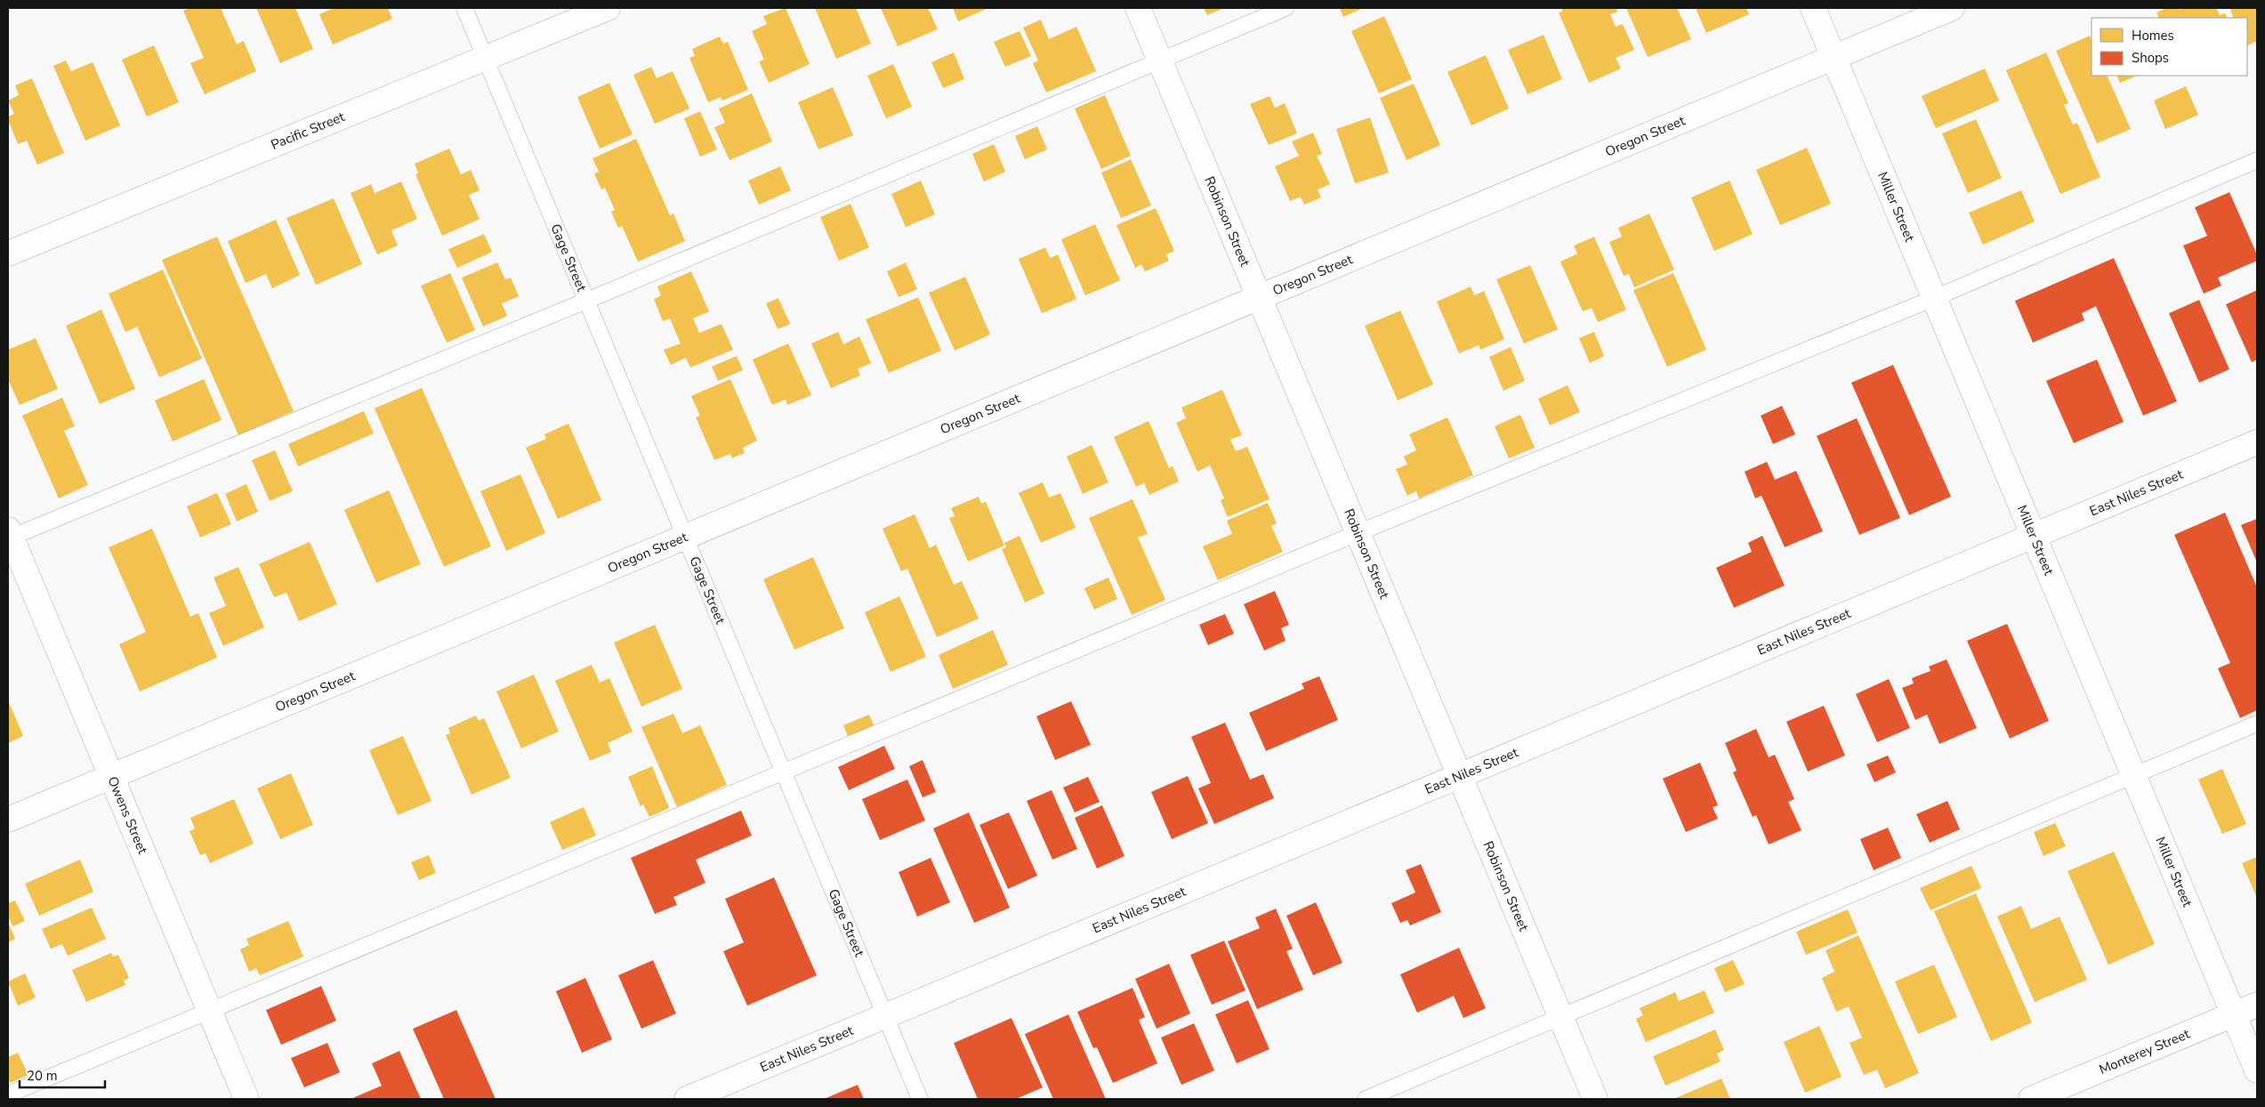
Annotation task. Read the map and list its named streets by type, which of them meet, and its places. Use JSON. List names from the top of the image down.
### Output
{
  "streets": {
    "street": [
      "Pacific Street",
      "Oregon Street",
      "Miller Street",
      "Robinson Street",
      "East Niles Street",
      "Owens Street",
      "Monterey Street"
    ],
    "lane": ["Gage Street"]
  },
  "crossings": [
    ["Pacific Street", "Gage Street"],
    ["Oregon Street", "Miller Street"],
    ["Oregon Street", "Robinson Street"],
    ["Oregon Street", "Gage Street"],
    ["Oregon Street", "Owens Street"],
    ["Miller Street", "East Niles Street"],
    ["Miller Street", "Monterey Street"],
    ["Robinson Street", "East Niles Street"],
    ["Gage Street", "East Niles Street"]
  ],
  "legend": ["Homes", "Shops"],
  "scale_bar": "20 m"
}
